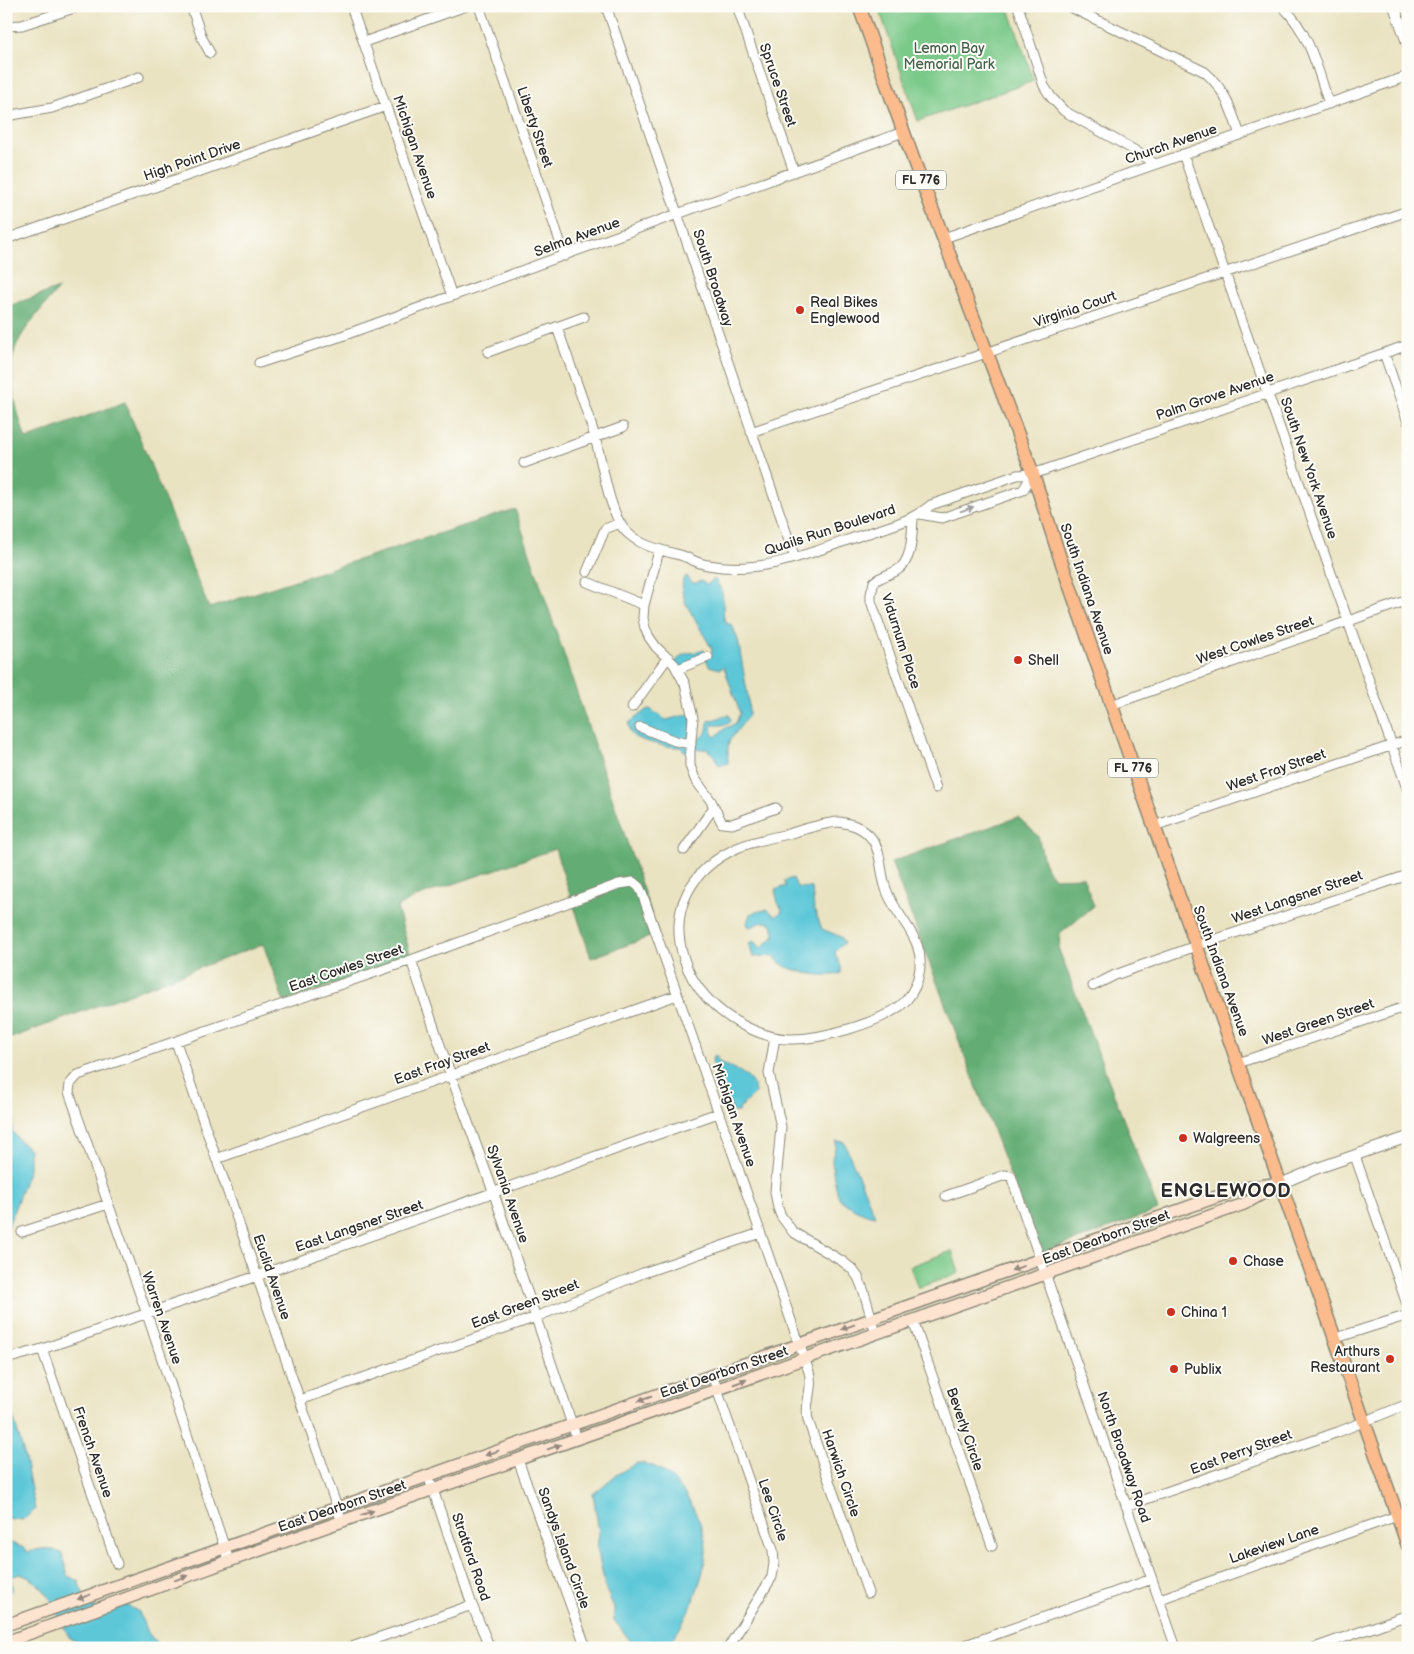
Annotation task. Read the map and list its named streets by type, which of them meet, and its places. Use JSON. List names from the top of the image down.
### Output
{
  "streets": {
    "main road": ["FL 776", "South Indiana Avenue", "East Dearborn Street"],
    "street": [
      "Spruce Street",
      "Liberty Street",
      "Church Avenue",
      "Michigan Avenue",
      "High Point Drive",
      "Selma Avenue",
      "South Broadway",
      "Virginia Court",
      "Palm Grove Avenue",
      "South New York Avenue",
      "Quails Run Boulevard",
      "West Cowles Street",
      "Vidurnum Place",
      "West Fray Street",
      "West Langsner Street",
      "East Cowles Street",
      "West Green Street",
      "East Fray Street",
      "Sylvania Avenue",
      "East Langsner Street",
      "Euclid Avenue",
      "East Green Street",
      "Warren Avenue",
      "Beverly Circle",
      "French Avenue",
      "East Perry Street",
      "North Broadway Road",
      "Harwich Circle",
      "Lee Circle",
      "Lakeview Lane",
      "Sandys Island Circle",
      "Stratford Road"
    ]
  },
  "crossings": [
    ["Spruce Street", "Selma Avenue"],
    ["Liberty Street", "Selma Avenue"],
    ["Church Avenue", "South New York Avenue"],
    ["Church Avenue", "South Indiana Avenue"],
    ["Michigan Avenue", "High Point Drive"],
    ["Michigan Avenue", "Selma Avenue"],
    ["Michigan Avenue", "East Cowles Street"],
    ["Michigan Avenue", "East Fray Street"],
    ["Michigan Avenue", "East Langsner Street"],
    ["Michigan Avenue", "East Dearborn Street"],
    ["Michigan Avenue", "East Green Street"],
    ["Michigan Avenue", "Harwich Circle"],
    ["FL 776", "South Indiana Avenue"],
    ["FL 776", "East Dearborn Street"],
    ["FL 776", "East Perry Street"],
    ["FL 776", "Lakeview Lane"],
    ["Selma Avenue", "South Broadway"],
    ["Selma Avenue", "South Indiana Avenue"],
    ["South Broadway", "Virginia Court"],
    ["South Broadway", "Quails Run Boulevard"],
    ["Virginia Court", "South New York Avenue"],
    ["Virginia Court", "South Indiana Avenue"],
    ["Palm Grove Avenue", "South New York Avenue"],
    ["Palm Grove Avenue", "Quails Run Boulevard"],
    ["Palm Grove Avenue", "South Indiana Avenue"],
    ["South New York Avenue", "West Cowles Street"],
    ["South New York Avenue", "West Fray Street"],
    ["Quails Run Boulevard", "South Indiana Avenue"],
    ["Quails Run Boulevard", "Vidurnum Place"],
    ["South Indiana Avenue", "West Cowles Street"],
    ["South Indiana Avenue", "West Fray Street"],
    ["South Indiana Avenue", "West Langsner Street"],
    ["South Indiana Avenue", "West Green Street"],
    ["South Indiana Avenue", "East Dearborn Street"],
    ["East Cowles Street", "Sylvania Avenue"],
    ["East Cowles Street", "Euclid Avenue"],
    ["East Cowles Street", "Warren Avenue"],
    ["East Fray Street", "Sylvania Avenue"],
    ["East Fray Street", "Euclid Avenue"],
    ["Sylvania Avenue", "East Langsner Street"],
    ["Sylvania Avenue", "East Dearborn Street"],
    ["Sylvania Avenue", "East Green Street"],
    ["East Langsner Street", "Euclid Avenue"],
    ["East Langsner Street", "Warren Avenue"],
    ["East Langsner Street", "French Avenue"],
    ["East Dearborn Street", "Euclid Avenue"],
    ["East Dearborn Street", "Warren Avenue"],
    ["East Dearborn Street", "Beverly Circle"],
    ["East Dearborn Street", "North Broadway Road"],
    ["East Dearborn Street", "Harwich Circle"],
    ["East Dearborn Street", "Lee Circle"],
    ["East Dearborn Street", "Sandys Island Circle"],
    ["East Dearborn Street", "Stratford Road"],
    ["Euclid Avenue", "East Green Street"],
    ["East Perry Street", "North Broadway Road"],
    ["North Broadway Road", "Lakeview Lane"]
  ],
  "districts": ["ENGLEWOOD"],
  "parks": ["Lemon Bay Memorial Park"],
  "places": [
    "Real Bikes Englewood",
    "Shell",
    "Walgreens",
    "Chase",
    "China 1",
    "Arthurs Restaurant",
    "Publix"
  ]
}
